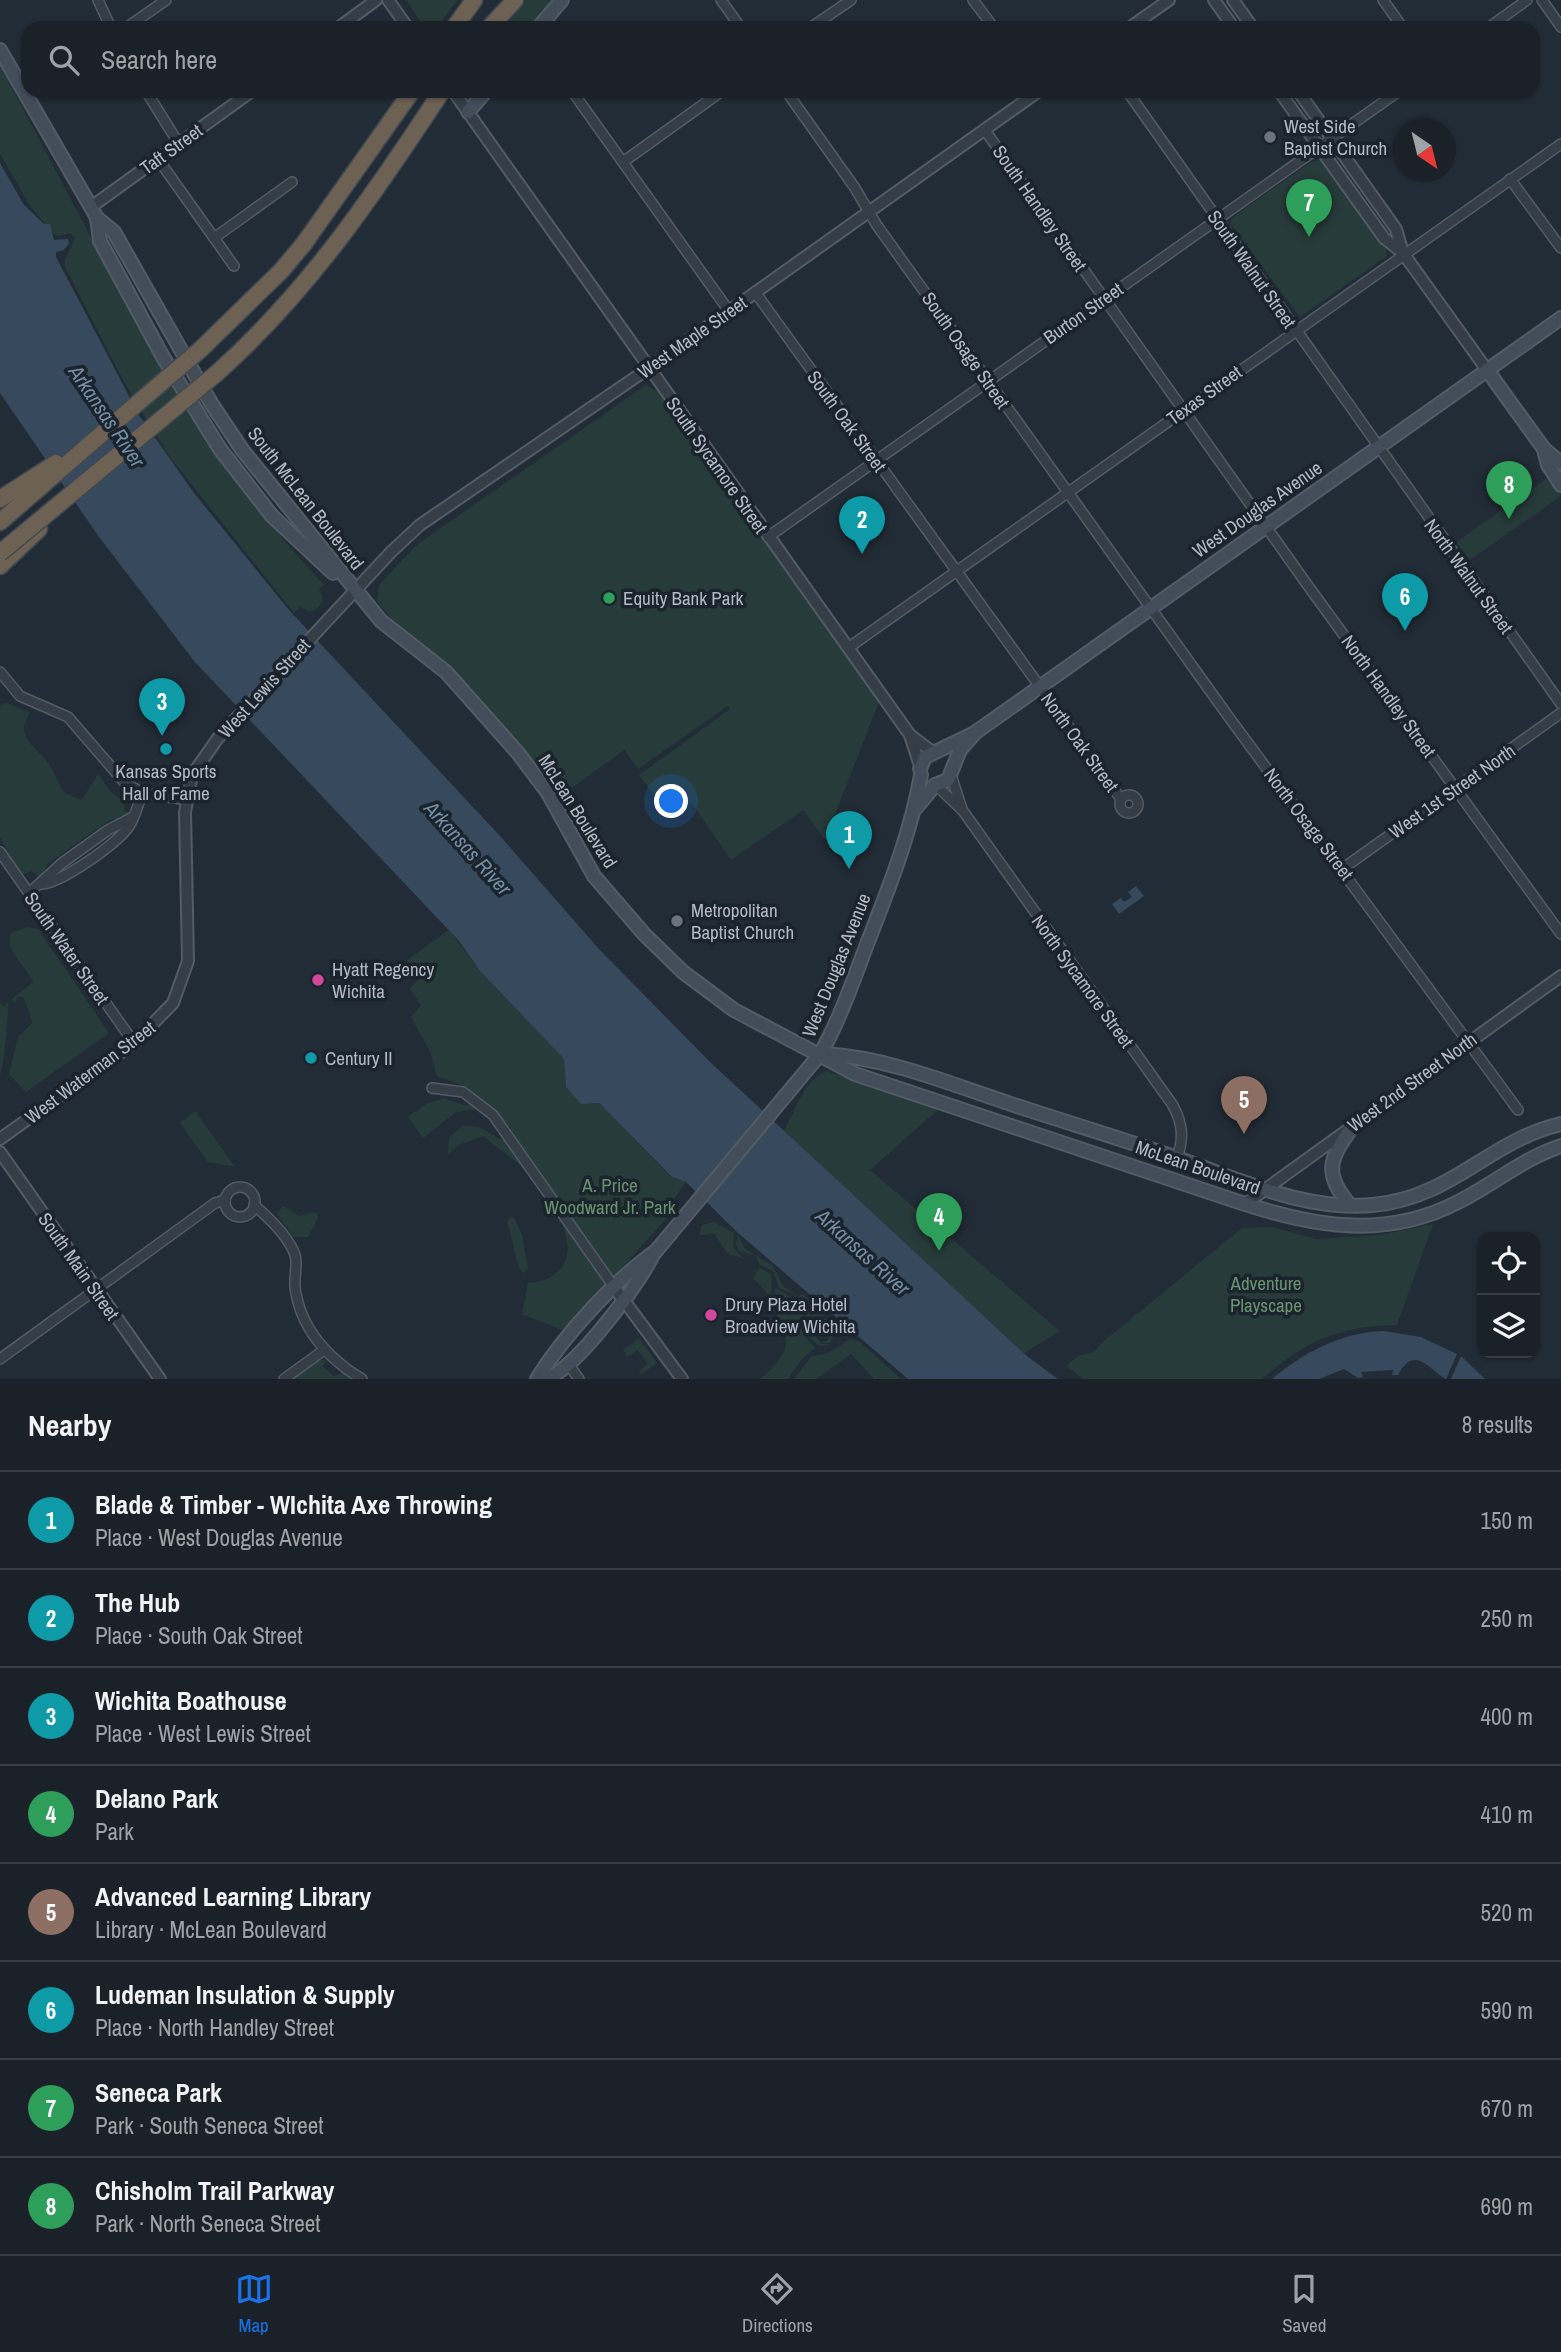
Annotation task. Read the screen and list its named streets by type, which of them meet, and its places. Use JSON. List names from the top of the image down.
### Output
{
  "streets": {
    "main road": ["South McLean Boulevard", "West Douglas Avenue", "McLean Boulevard"],
    "street": [
      "Taft Street",
      "South Handley Street",
      "South Walnut Street",
      "Burton Street",
      "West Maple Street",
      "South Osage Street",
      "Texas Street",
      "South Oak Street",
      "South Sycamore Street",
      "North Walnut Street",
      "West Lewis Street",
      "North Handley Street",
      "North Oak Street",
      "West 1st Street North",
      "North Osage Street",
      "South Water Street",
      "North Sycamore Street",
      "West Waterman Street",
      "West 2nd Street North",
      "South Main Street"
    ]
  },
  "crossings": [
    ["Taft Street", "South McLean Boulevard"],
    ["South Handley Street", "Burton Street"],
    ["South Handley Street", "West Maple Street"],
    ["South Handley Street", "Texas Street"],
    ["South Handley Street", "West Douglas Avenue"],
    ["South Handley Street", "North Handley Street"],
    ["South Walnut Street", "Burton Street"],
    ["South Walnut Street", "Texas Street"],
    ["South Walnut Street", "West Douglas Avenue"],
    ["South Walnut Street", "North Walnut Street"],
    ["Burton Street", "South Osage Street"],
    ["Burton Street", "South Oak Street"],
    ["Burton Street", "South Sycamore Street"],
    ["West Maple Street", "South Osage Street"],
    ["West Maple Street", "South Oak Street"],
    ["West Maple Street", "South Sycamore Street"],
    ["West Maple Street", "South McLean Boulevard"],
    ["West Maple Street", "West Lewis Street"],
    ["West Maple Street", "McLean Boulevard"],
    ["South Osage Street", "Texas Street"],
    ["South Osage Street", "West Douglas Avenue"],
    ["South Osage Street", "North Osage Street"],
    ["Texas Street", "South Oak Street"],
    ["Texas Street", "South Sycamore Street"],
    ["South Oak Street", "West Douglas Avenue"],
    ["South Oak Street", "North Oak Street"],
    ["South Sycamore Street", "West Douglas Avenue"],
    ["South Sycamore Street", "North Sycamore Street"],
    ["South McLean Boulevard", "West Lewis Street"],
    ["South McLean Boulevard", "McLean Boulevard"],
    ["West Douglas Avenue", "North Walnut Street"],
    ["West Douglas Avenue", "North Handley Street"],
    ["West Douglas Avenue", "North Oak Street"],
    ["West Douglas Avenue", "McLean Boulevard"],
    ["West Douglas Avenue", "North Osage Street"],
    ["West Douglas Avenue", "North Sycamore Street"],
    ["West Lewis Street", "McLean Boulevard"],
    ["West Lewis Street", "West Waterman Street"],
    ["North Handley Street", "West 1st Street North"],
    ["West 1st Street North", "North Osage Street"],
    ["McLean Boulevard", "North Sycamore Street"],
    ["McLean Boulevard", "West 2nd Street North"],
    ["North Osage Street", "West 2nd Street North"],
    ["South Water Street", "West Waterman Street"]
  ],
  "water": ["Arkansas River"],
  "parks": ["A. Price Woodward Jr. Park", "Adventure Playscape"],
  "places": [
    "West Side Baptist Church",
    "Equity Bank Park",
    "Kansas Sports Hall of Fame",
    "Metropolitan Baptist Church",
    "Hyatt Regency Wichita",
    "Century II",
    "Drury Plaza Hotel Broadview Wichita"
  ],
  "north": "bottom right",
  "page": {
    "search": "Search here",
    "pins": [
      "7",
      "8",
      "2",
      "6",
      "3",
      "1",
      "5",
      "4"
    ],
    "heading": ["Nearby", "8 results"],
    "list": [
      {
        "mark": "1",
        "name": "Blade & Timber - WIchita Axe Throwing",
        "note": "Place · West Douglas Avenue",
        "value": "150 m"
      },
      {
        "mark": "2",
        "name": "The Hub",
        "note": "Place · South Oak Street",
        "value": "250 m"
      },
      {
        "mark": "3",
        "name": "Wichita Boathouse",
        "note": "Place · West Lewis Street",
        "value": "400 m"
      },
      {
        "mark": "4",
        "name": "Delano Park",
        "note": "Park",
        "value": "410 m"
      },
      {
        "mark": "5",
        "name": "Advanced Learning Library",
        "note": "Library · McLean Boulevard",
        "value": "520 m"
      },
      {
        "mark": "6",
        "name": "Ludeman Insulation & Supply",
        "note": "Place · North Handley Street",
        "value": "590 m"
      },
      {
        "mark": "7",
        "name": "Seneca Park",
        "note": "Park · South Seneca Street",
        "value": "670 m"
      },
      {
        "mark": "8",
        "name": "Chisholm Trail Parkway",
        "note": "Park · North Seneca Street",
        "value": "690 m"
      }
    ],
    "nav": ["Map", "Directions", "Saved"]
  }
}
